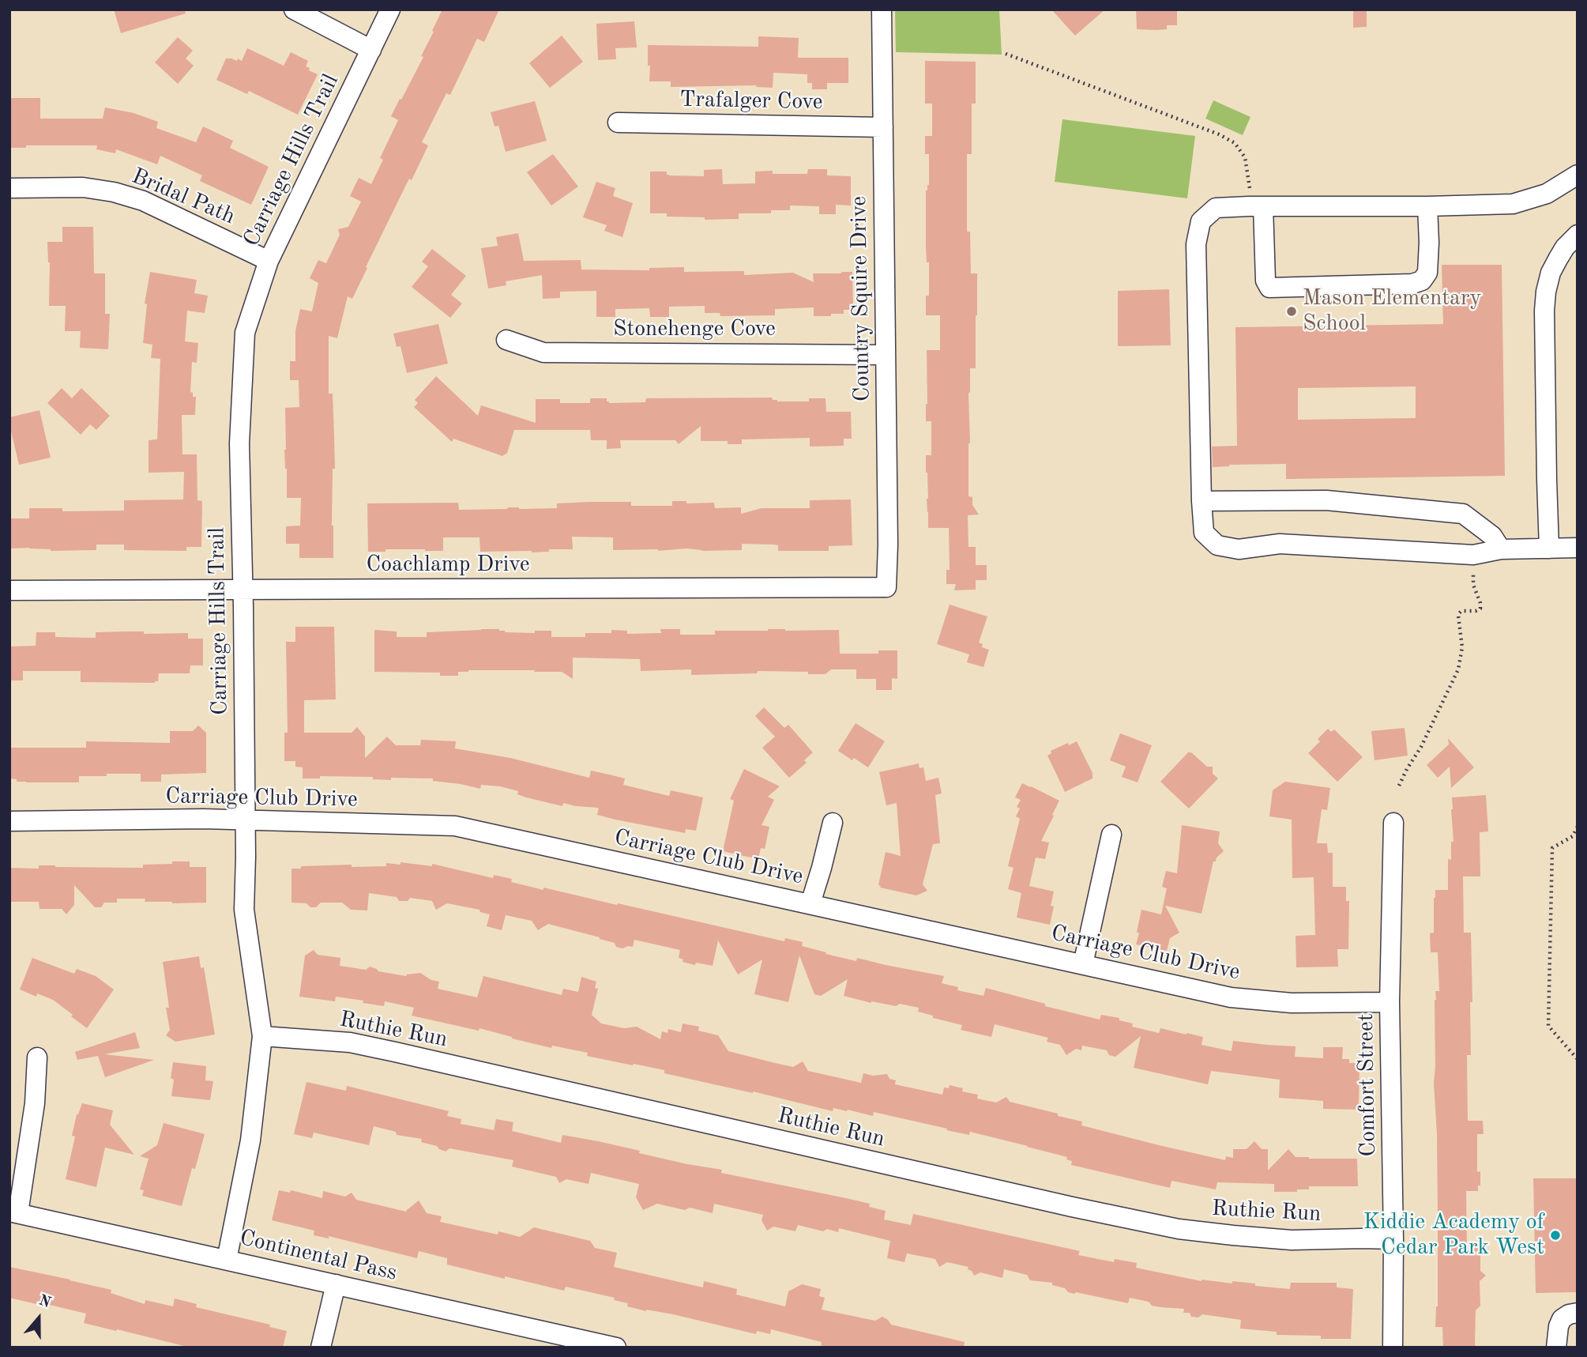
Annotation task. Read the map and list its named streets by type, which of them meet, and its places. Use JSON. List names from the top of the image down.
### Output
{
  "streets": {
    "street": [
      "Trafalger Cove",
      "Carriage Hills Trail",
      "Bridal Path",
      "Country Squire Drive",
      "Stonehenge Cove",
      "Coachlamp Drive",
      "Carriage Club Drive",
      "Ruthie Run",
      "Comfort Street",
      "Continental Pass"
    ]
  },
  "crossings": [
    ["Trafalger Cove", "Country Squire Drive"],
    ["Carriage Hills Trail", "Bridal Path"],
    ["Carriage Hills Trail", "Coachlamp Drive"],
    ["Carriage Hills Trail", "Carriage Club Drive"],
    ["Carriage Hills Trail", "Ruthie Run"],
    ["Carriage Hills Trail", "Continental Pass"],
    ["Country Squire Drive", "Stonehenge Cove"],
    ["Country Squire Drive", "Coachlamp Drive"],
    ["Carriage Club Drive", "Comfort Street"],
    ["Ruthie Run", "Comfort Street"]
  ],
  "places": ["Mason Elementary School", "Kiddie Academy of Cedar Park West"],
  "north": "top"
}
